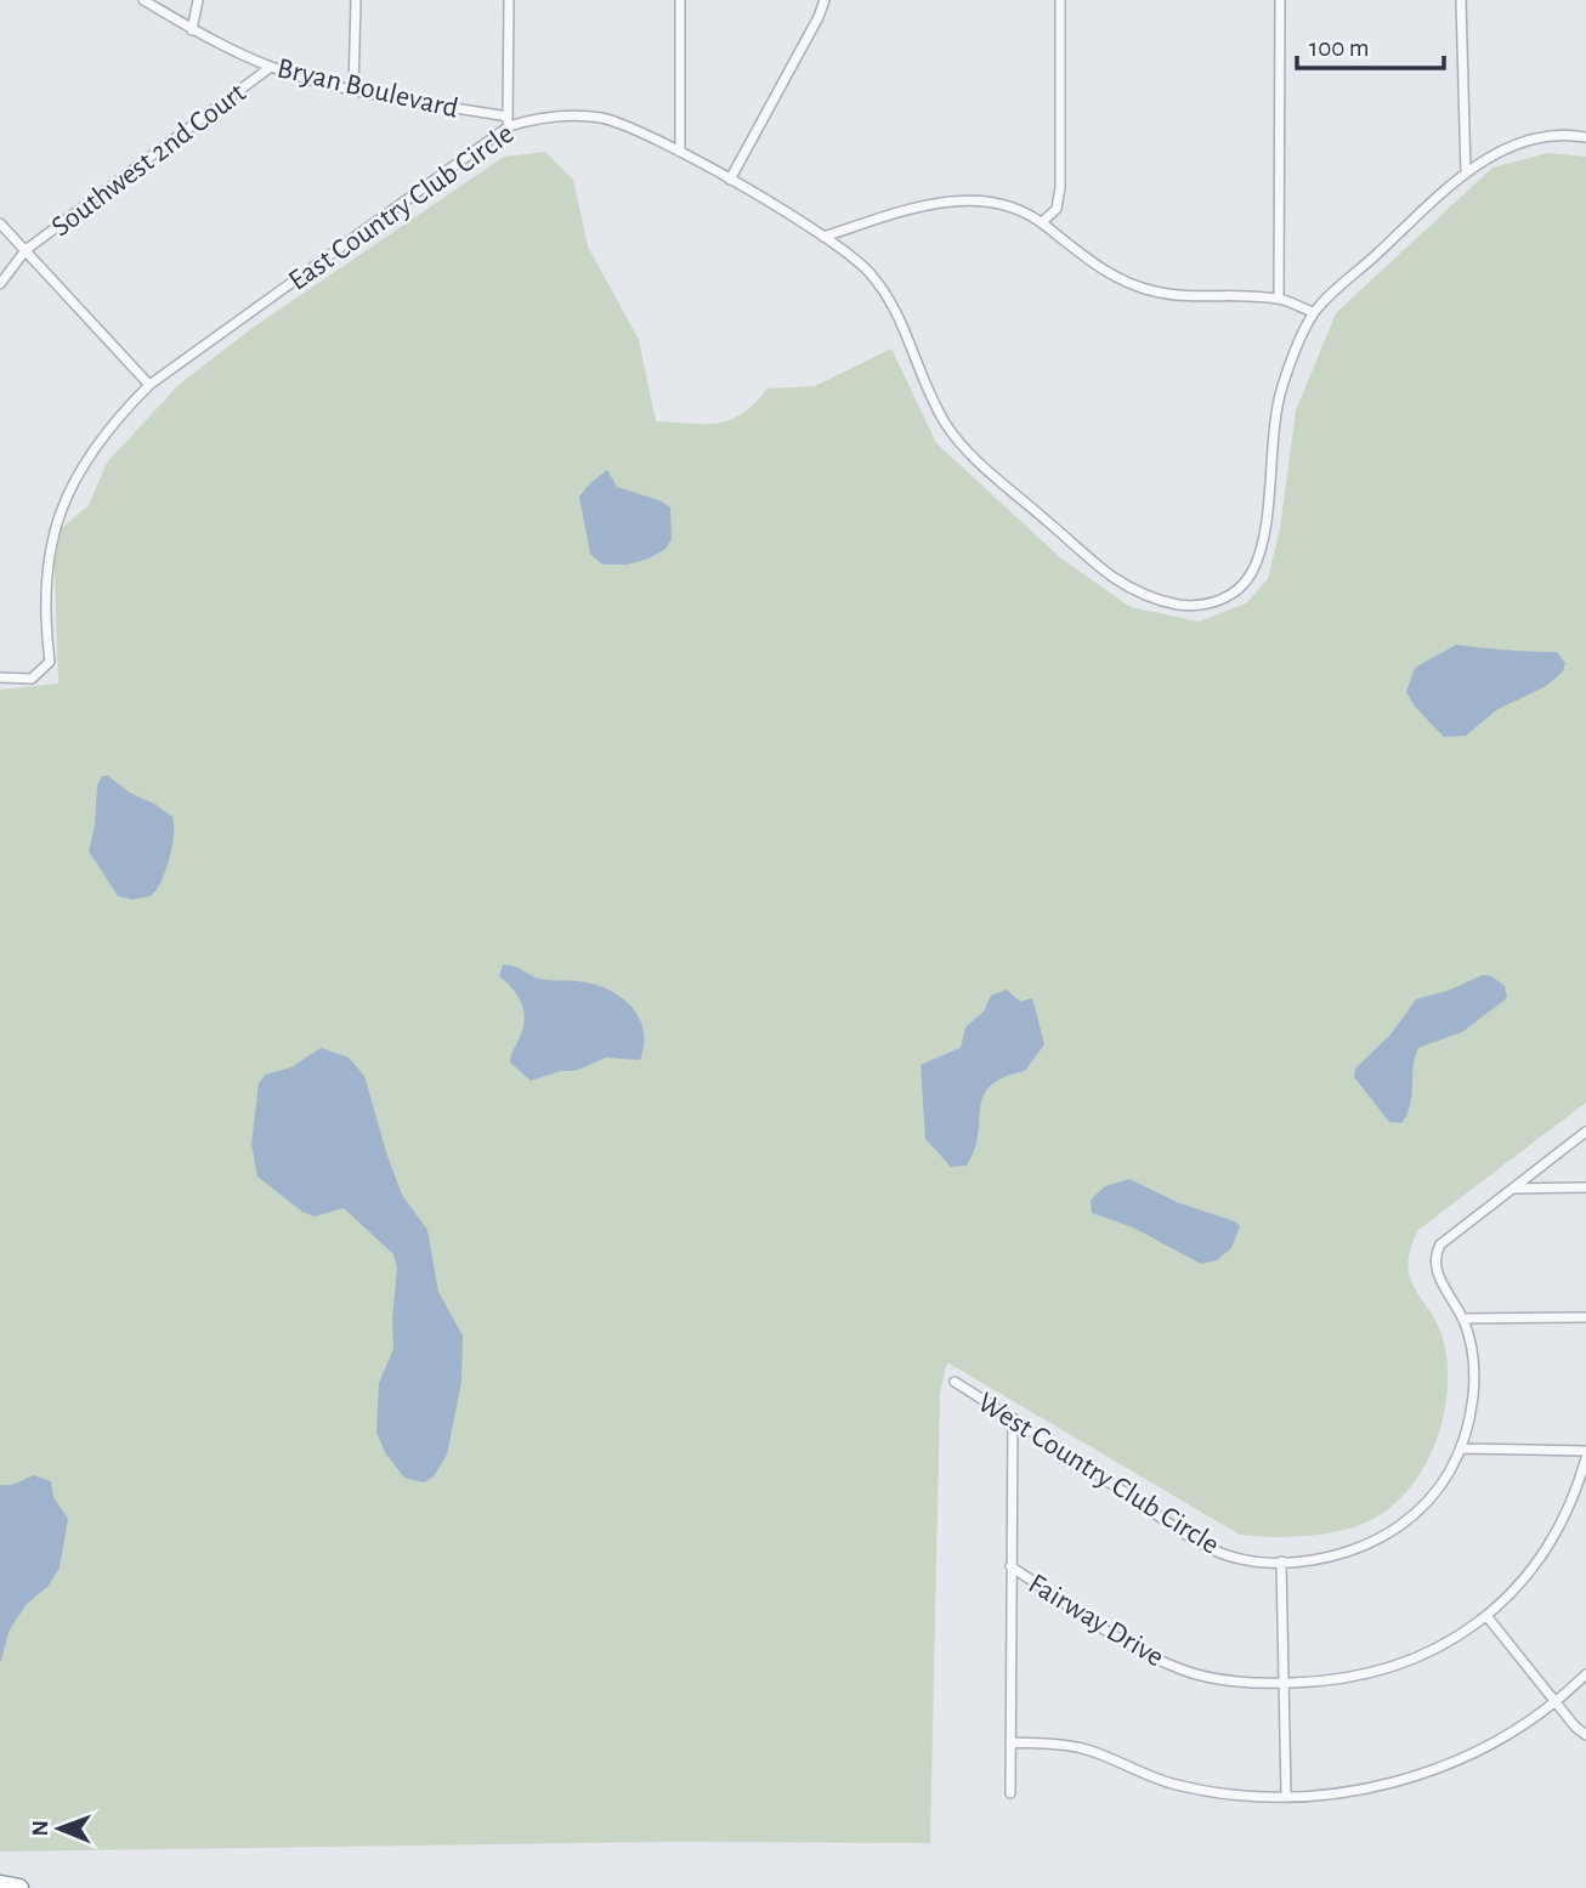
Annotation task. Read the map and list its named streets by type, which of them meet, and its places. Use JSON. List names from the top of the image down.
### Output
{
  "streets": {
    "street": [
      "Bryan Boulevard",
      "Southwest 2nd Court",
      "East Country Club Circle",
      "West Country Club Circle",
      "Fairway Drive"
    ]
  },
  "crossings": [
    ["Bryan Boulevard", "Southwest 2nd Court"],
    ["Bryan Boulevard", "East Country Club Circle"]
  ],
  "scale_bar": "100 m",
  "north": "left"
}
